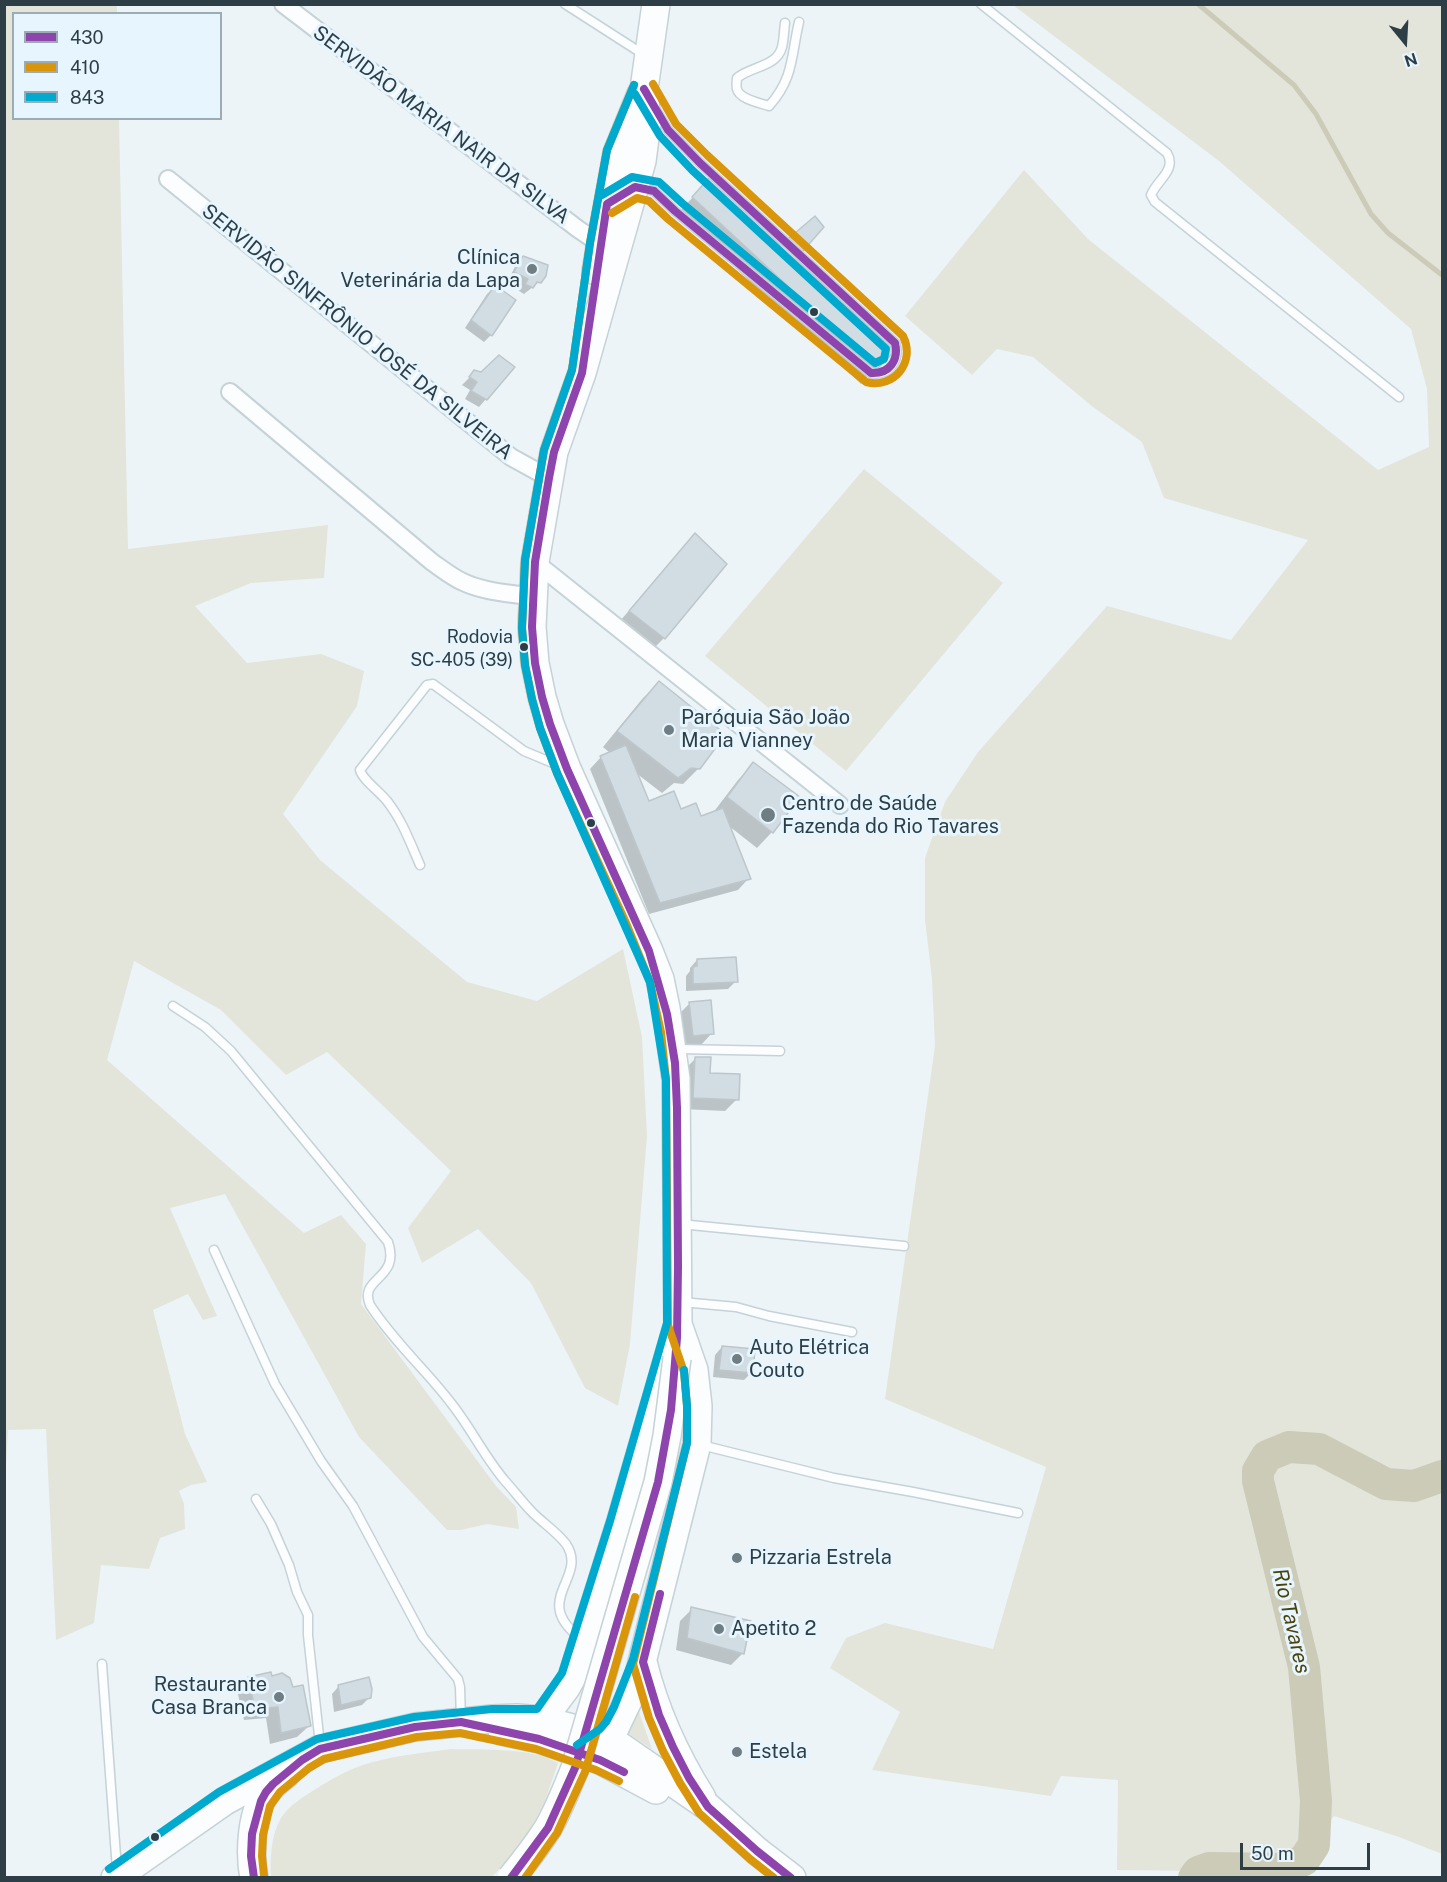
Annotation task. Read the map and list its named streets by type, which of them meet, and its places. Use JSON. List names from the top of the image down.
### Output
{
  "streets": {
    "street": ["SERVIDÃO MARIA NAIR DA SILVA", "SERVIDÃO SINFRÔNIO JOSÉ DA SILVEIRA"]
  },
  "water": ["Rio Tavares"],
  "places": [
    "Clínica Veterinária da Lapa",
    "Rodovia SC-405 (39)",
    "Paróquia São João Maria Vianney",
    "Centro de Saúde Fazenda do Rio Tavares",
    "Auto Elétrica Couto",
    "Pizzaria Estrela",
    "Apetito 2",
    "Restaurante Casa Branca",
    "Estela"
  ],
  "lines": ["transit line 410", "transit line 843", "transit line 430"],
  "legend": ["430", "410", "843"],
  "scale_bar": "50 m",
  "north": "bottom"
}
